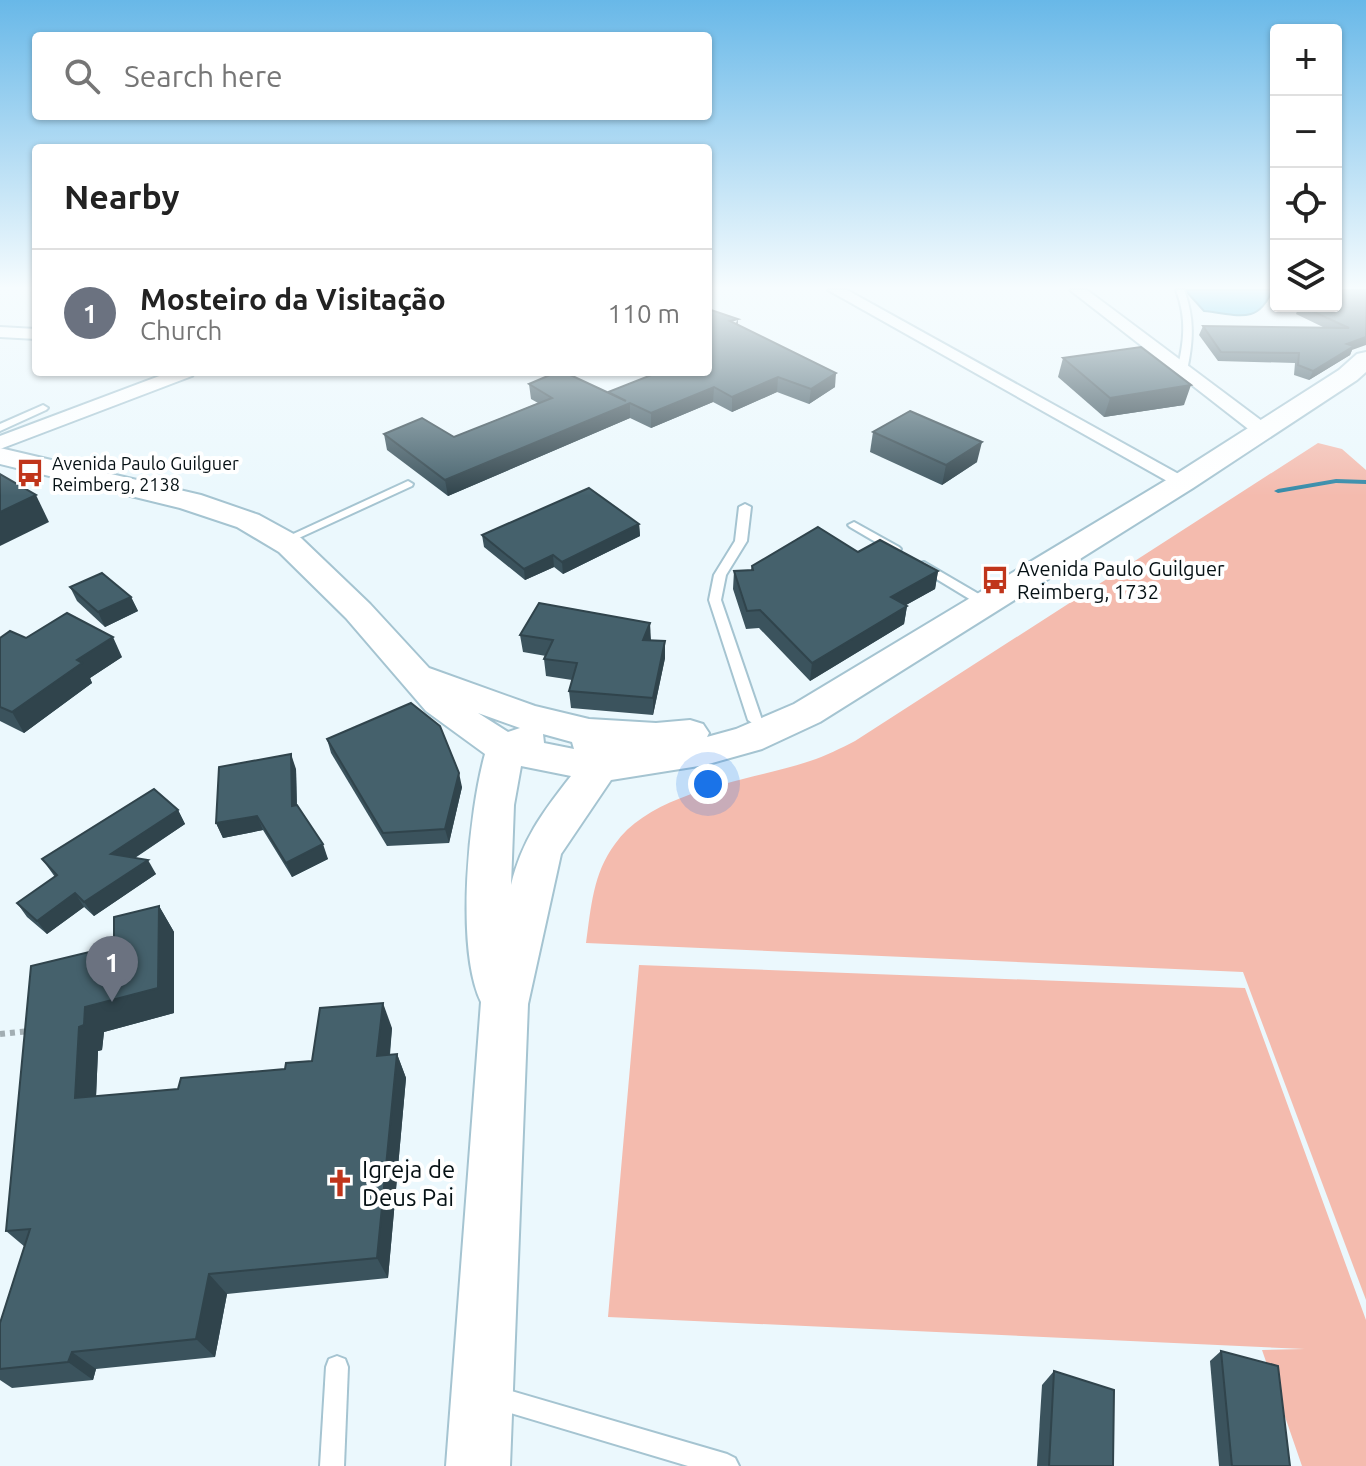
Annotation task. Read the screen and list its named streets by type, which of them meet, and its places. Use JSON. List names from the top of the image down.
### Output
{
  "places": {
    "bus stop": ["Avenida Paulo Guilguer Reimberg, 2138", "Avenida Paulo Guilguer Reimberg, 1732"],
    "church": ["Igreja de Deus Pai"]
  },
  "page": {
    "map_buttons": ["+", "−"],
    "search": "Search here",
    "heading": "Nearby",
    "list": [
      {
        "mark": "1",
        "name": "Mosteiro da Visitação",
        "note": "Church",
        "value": "110 m"
      }
    ],
    "pins": "1"
  }
}
